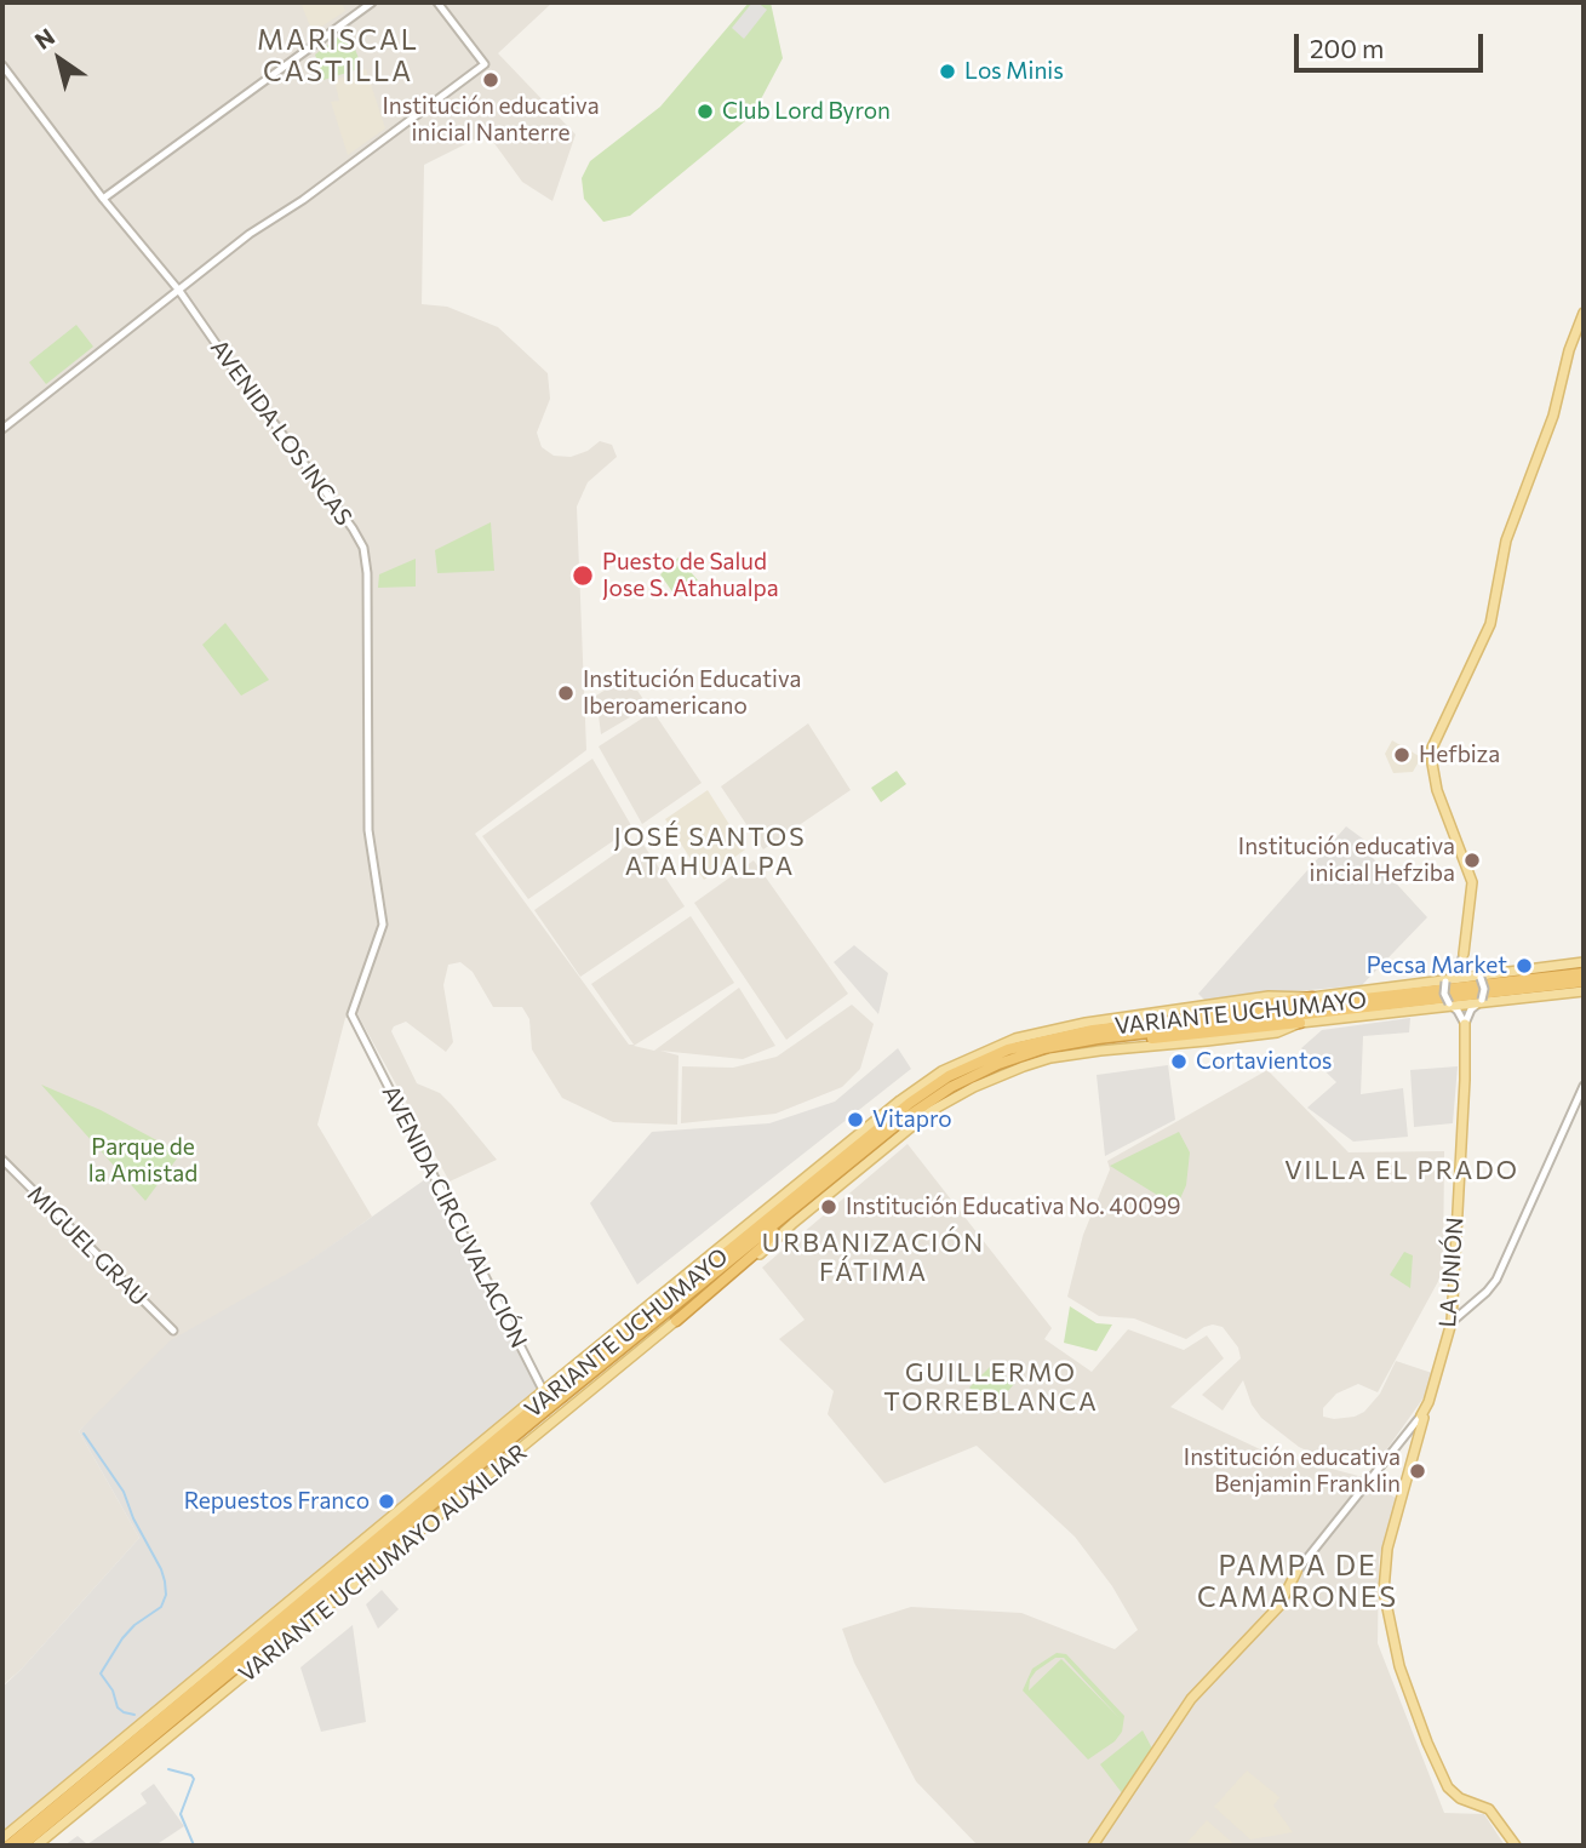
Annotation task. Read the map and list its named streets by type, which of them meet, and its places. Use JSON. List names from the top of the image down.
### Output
{
  "streets": {
    "highway": ["VARIANTE UCHUMAYO"],
    "main road": ["LA UNIÓN", "VARIANTE UCHUMAYO AUXILIAR"],
    "street": ["AVENIDA LOS INCAS", "AVENIDA CIRCUVALACIÓN", "MIGUEL GRAU"]
  },
  "crossings": [
    ["AVENIDA LOS INCAS", "AVENIDA CIRCUVALACIÓN"],
    ["VARIANTE UCHUMAYO", "AVENIDA CIRCUVALACIÓN"],
    ["VARIANTE UCHUMAYO", "VARIANTE UCHUMAYO AUXILIAR"],
    ["AVENIDA CIRCUVALACIÓN", "VARIANTE UCHUMAYO AUXILIAR"]
  ],
  "districts": [
    "MARISCAL CASTILLA",
    "JOSÉ SANTOS ATAHUALPA",
    "VILLA EL PRADO",
    "URBANIZACIÓN FÁTIMA",
    "GUILLERMO TORREBLANCA",
    "PAMPA DE CAMARONES"
  ],
  "parks": ["Parque de la Amistad"],
  "places": [
    "Los Minis",
    "Institución educativa inicial Nanterre",
    "Club Lord Byron",
    "Puesto de Salud Jose S. Atahualpa",
    "Institución Educativa Iberoamericano",
    "Hefbiza",
    "Institución educativa inicial Hefziba",
    "Pecsa Market",
    "Cortavientos",
    "Vitapro",
    "Institución Educativa No. 40099",
    "Institución educativa Benjamin Franklin",
    "Repuestos Franco"
  ],
  "scale_bar": "200 m",
  "north": "top left"
}
